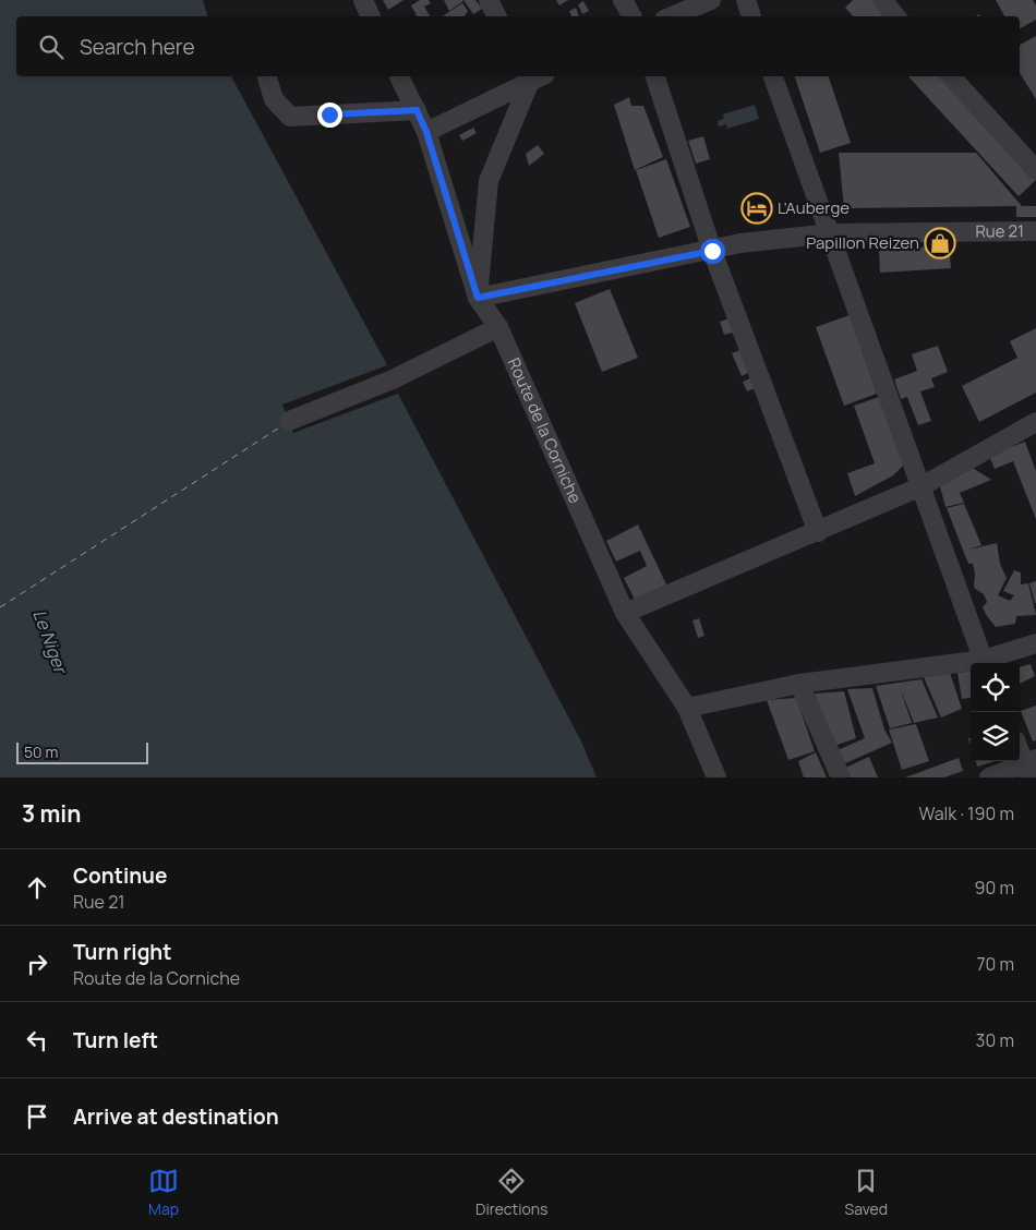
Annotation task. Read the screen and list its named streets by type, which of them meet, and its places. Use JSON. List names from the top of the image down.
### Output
{
  "streets": {
    "street": ["Rue 21", "Route de la Corniche"]
  },
  "crossings": [
    ["Rue 21", "Route de la Corniche"]
  ],
  "water": ["Le Niger"],
  "places": {
    "hotel": ["L'Auberge"],
    "shop": ["Papillon Reizen"]
  },
  "scale_bar": "50 m",
  "page": {
    "search": "Search here",
    "scale": "50 m",
    "heading": ["3 min", "Walk · 190 m"],
    "list": [
      ["Continue", "Rue 21", "90 m"],
      ["Turn right", "Route de la Corniche", "70 m"],
      ["Turn left", "30 m"],
      "Arrive at destination"
    ],
    "nav": ["Map", "Directions", "Saved"]
  }
}
